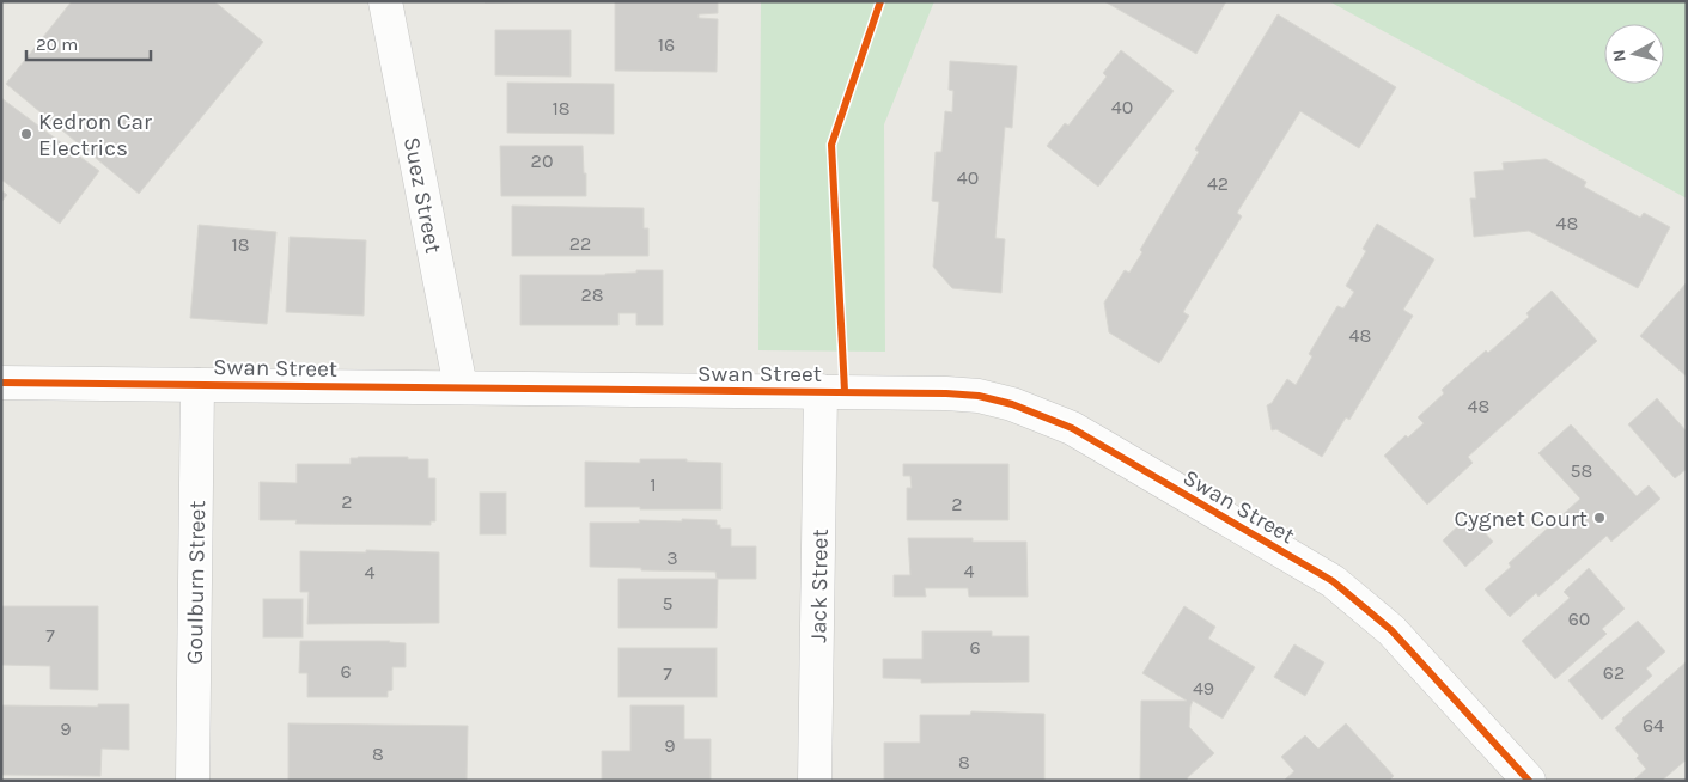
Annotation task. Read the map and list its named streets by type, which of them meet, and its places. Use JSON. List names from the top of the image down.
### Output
{
  "streets": {
    "street": [
      "Suez Street",
      "Swan Street",
      "Goulburn Street",
      "Jack Street"
    ]
  },
  "crossings": [
    ["Suez Street", "Swan Street"],
    ["Swan Street", "Goulburn Street"],
    ["Swan Street", "Jack Street"]
  ],
  "places": ["Kedron Car Electrics", "Cygnet Court"],
  "house_numbers": [
    "16",
    "40",
    "18",
    "20",
    "40",
    "42",
    "48",
    "22",
    "18",
    "28",
    "48",
    "48",
    "58",
    "1",
    "2",
    "2",
    "3",
    "4",
    "4",
    "5",
    "60",
    "7",
    "6",
    "6",
    "62",
    "7",
    "49",
    "64",
    "9",
    "9",
    "8",
    "8"
  ],
  "scale_bar": "20 m",
  "north": "left"
}
